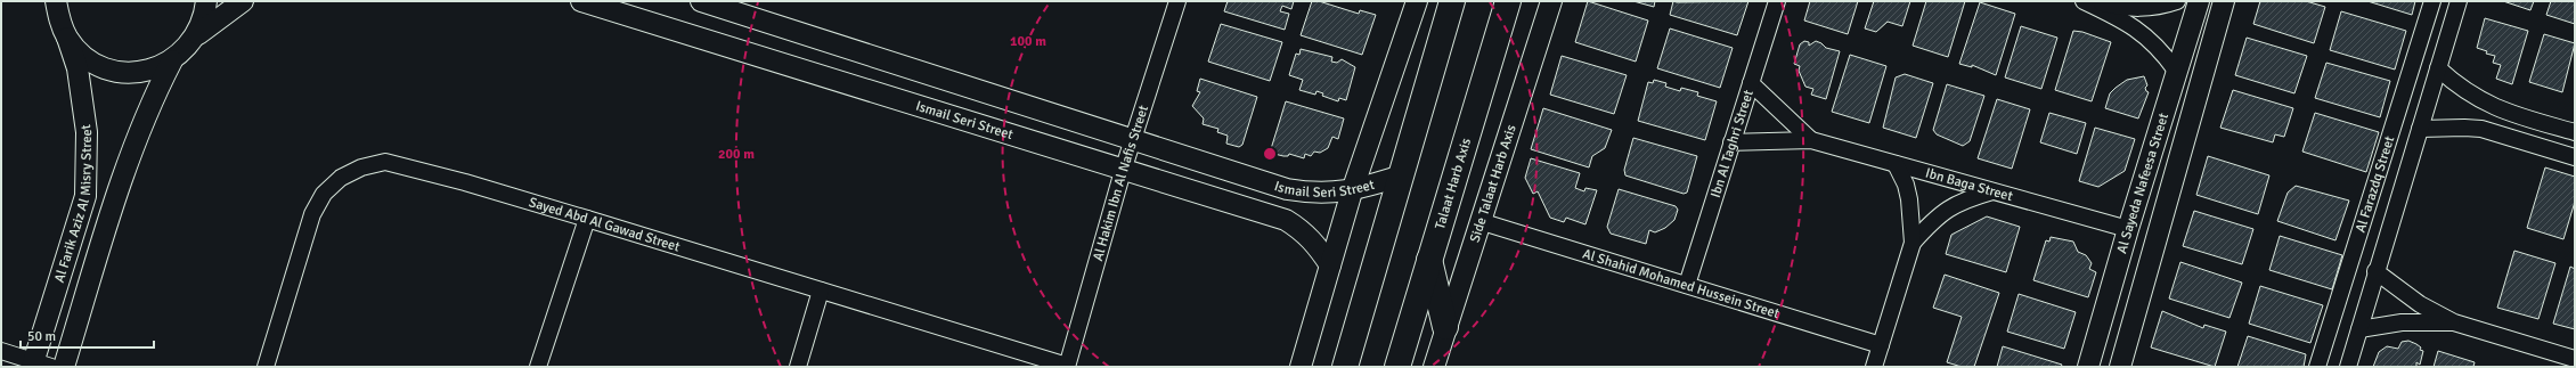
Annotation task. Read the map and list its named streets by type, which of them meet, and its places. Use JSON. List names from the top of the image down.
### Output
{
  "streets": {
    "main road": ["Talaat Harb Axis"],
    "street": [
      "Ismail Seri Street",
      "Ibn Al Taghri Street",
      "Al Hakim Ibn Al Nafis Street",
      "Al Sayeda Nafeesa Street",
      "Side Talaat Harb Axis",
      "Ibn Baga Street",
      "Al Farazdq Street",
      "Al Farik Aziz Al Misry Street",
      "Sayed Abd Al Gawad Street",
      "Al Shahid Mohamed Hussein Street"
    ]
  },
  "crossings": [
    ["Ismail Seri Street", "Al Hakim Ibn Al Nafis Street"],
    ["Ibn Al Taghri Street", "Ibn Baga Street"],
    ["Ibn Al Taghri Street", "Al Shahid Mohamed Hussein Street"],
    ["Al Hakim Ibn Al Nafis Street", "Sayed Abd Al Gawad Street"],
    ["Al Sayeda Nafeesa Street", "Ibn Baga Street"],
    ["Side Talaat Harb Axis", "Al Shahid Mohamed Hussein Street"]
  ],
  "scale_bar": "50 m",
  "rings": ["100 m", "200 m"]
}
